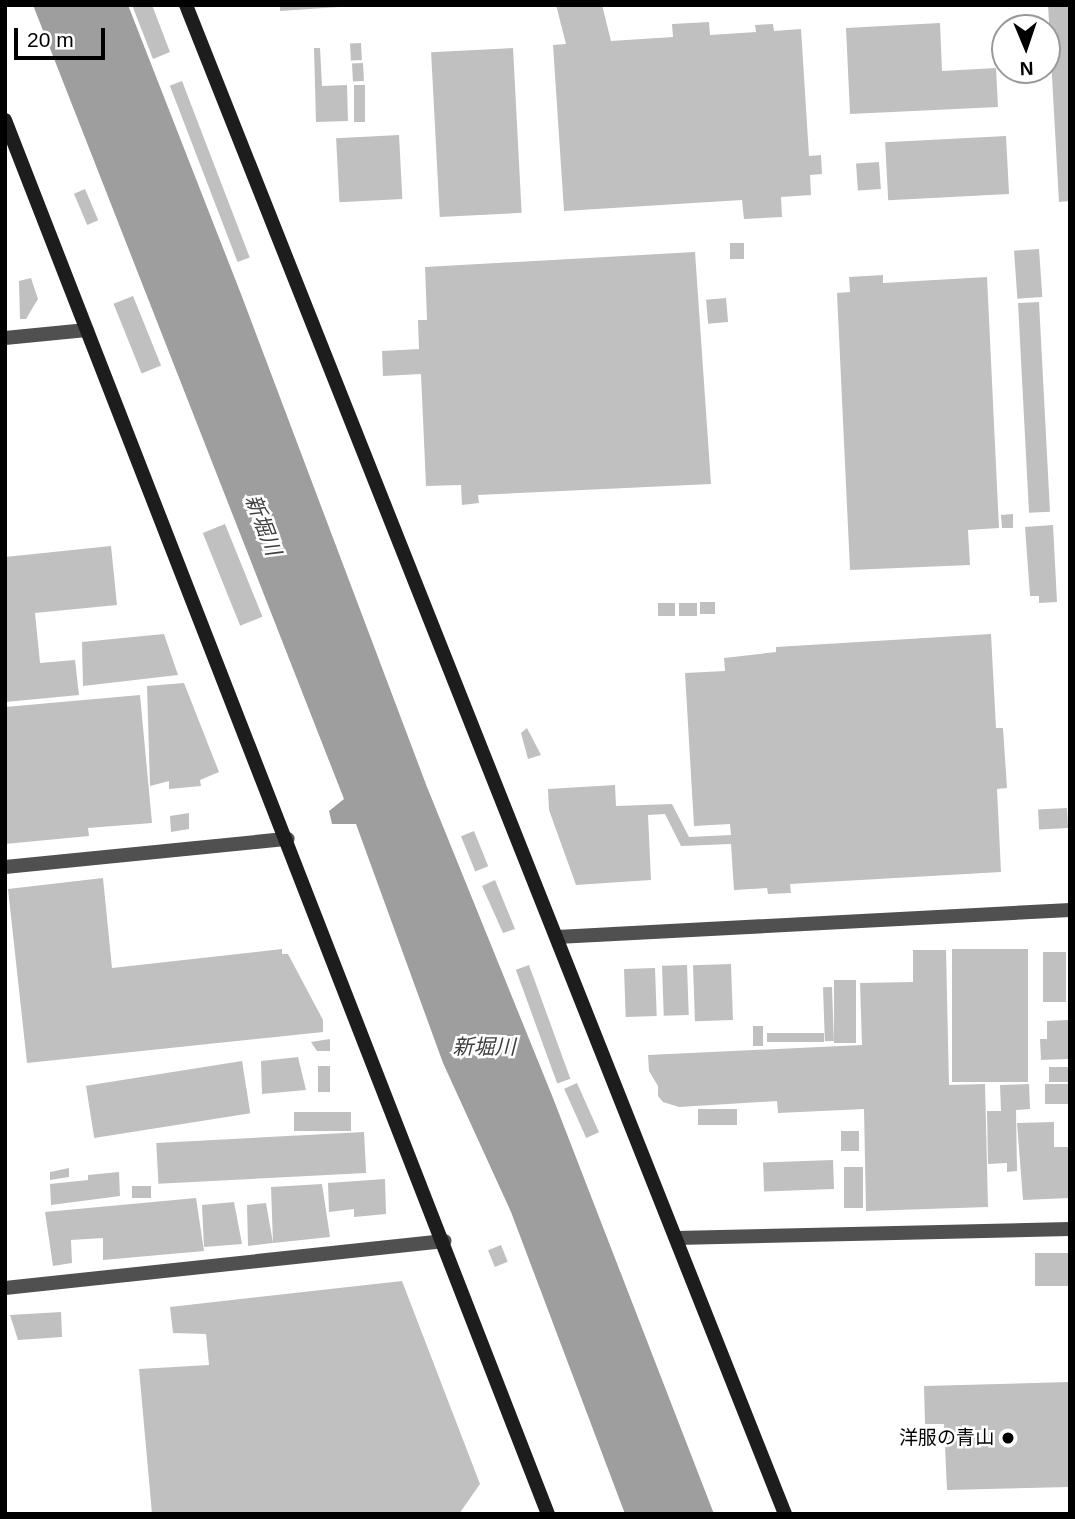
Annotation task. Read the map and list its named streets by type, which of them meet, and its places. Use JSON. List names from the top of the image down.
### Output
{
  "water": ["新堀川"],
  "places": ["洋服の青山"],
  "scale_bar": "20 m",
  "north": "bottom"
}
